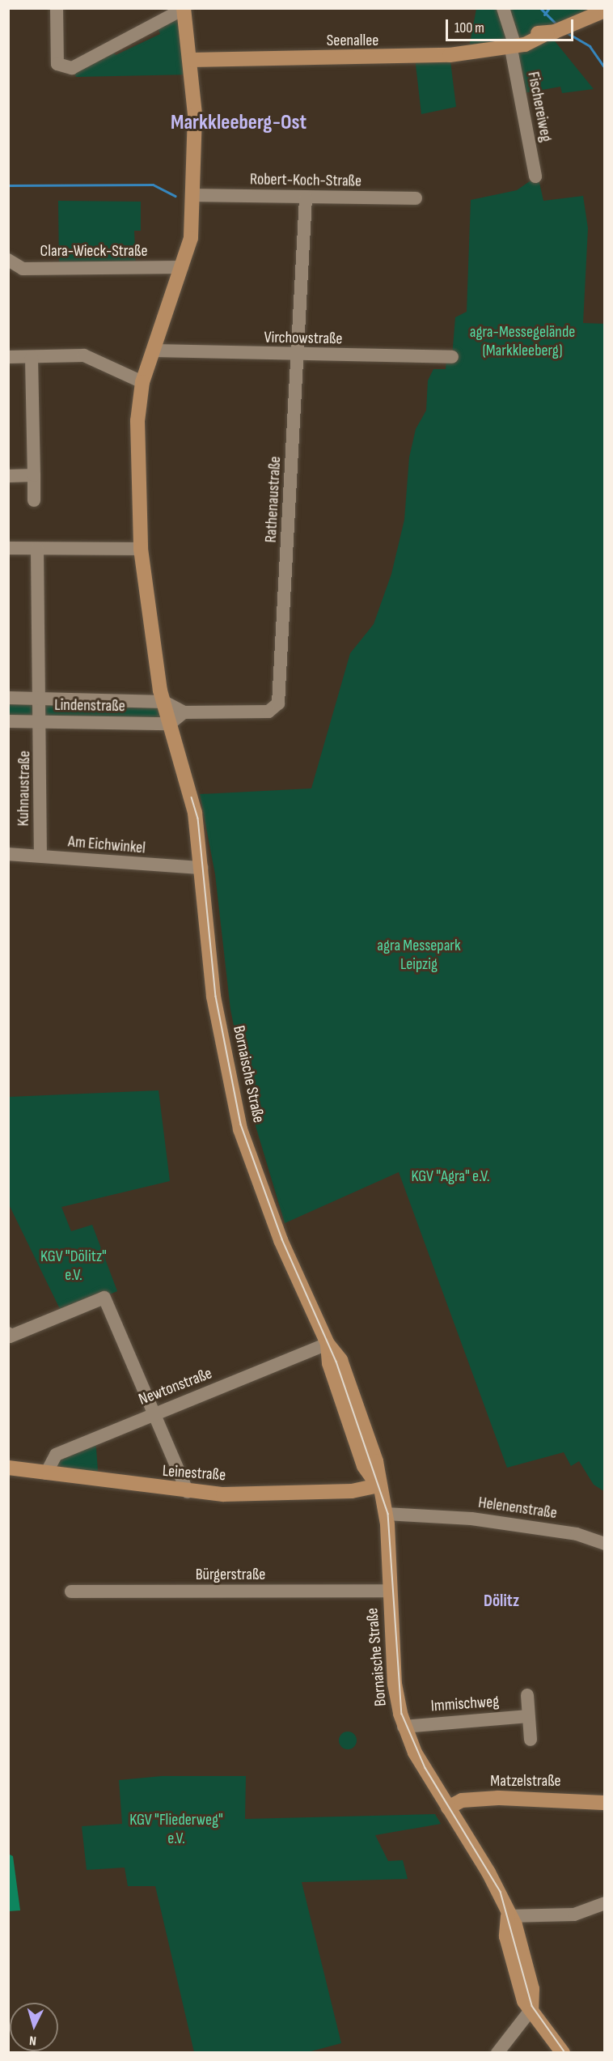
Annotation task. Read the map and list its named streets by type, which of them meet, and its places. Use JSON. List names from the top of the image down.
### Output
{
  "streets": {
    "main road": [
      "Seenallee",
      "Bornaische Straße",
      "Leinestraße",
      "Matzelstraße"
    ],
    "street": [
      "Fischereiweg",
      "Robert-Koch-Straße",
      "Clara-Wieck-Straße",
      "Virchowstraße",
      "Rathenaustraße",
      "Lindenstraße",
      "Kuhnaustraße",
      "Am Eichwinkel",
      "Newtonstraße",
      "Helenenstraße",
      "Bürgerstraße",
      "Immischweg"
    ]
  },
  "crossings": [
    ["Seenallee", "Fischereiweg"],
    ["Seenallee", "Bornaische Straße"],
    ["Robert-Koch-Straße", "Rathenaustraße"],
    ["Robert-Koch-Straße", "Bornaische Straße"],
    ["Clara-Wieck-Straße", "Bornaische Straße"],
    ["Virchowstraße", "Rathenaustraße"],
    ["Virchowstraße", "Bornaische Straße"],
    ["Lindenstraße", "Kuhnaustraße"],
    ["Lindenstraße", "Bornaische Straße"],
    ["Kuhnaustraße", "Am Eichwinkel"],
    ["Am Eichwinkel", "Bornaische Straße"],
    ["Bornaische Straße", "Newtonstraße"],
    ["Bornaische Straße", "Leinestraße"],
    ["Bornaische Straße", "Helenenstraße"],
    ["Bornaische Straße", "Bürgerstraße"],
    ["Bornaische Straße", "Immischweg"],
    ["Bornaische Straße", "Matzelstraße"],
    ["Newtonstraße", "Leinestraße"]
  ],
  "districts": ["Markkleeberg-Ost", "Dölitz"],
  "parks": [
    "agra-Messegelände (Markkleeberg)",
    "agra Messepark Leipzig",
    "KGV \"Agra\" e.V.",
    "KGV \"Dölitz\" e.V.",
    "KGV \"Fliederweg\" e.V."
  ],
  "scale_bar": "100 m",
  "north": "bottom"
}
